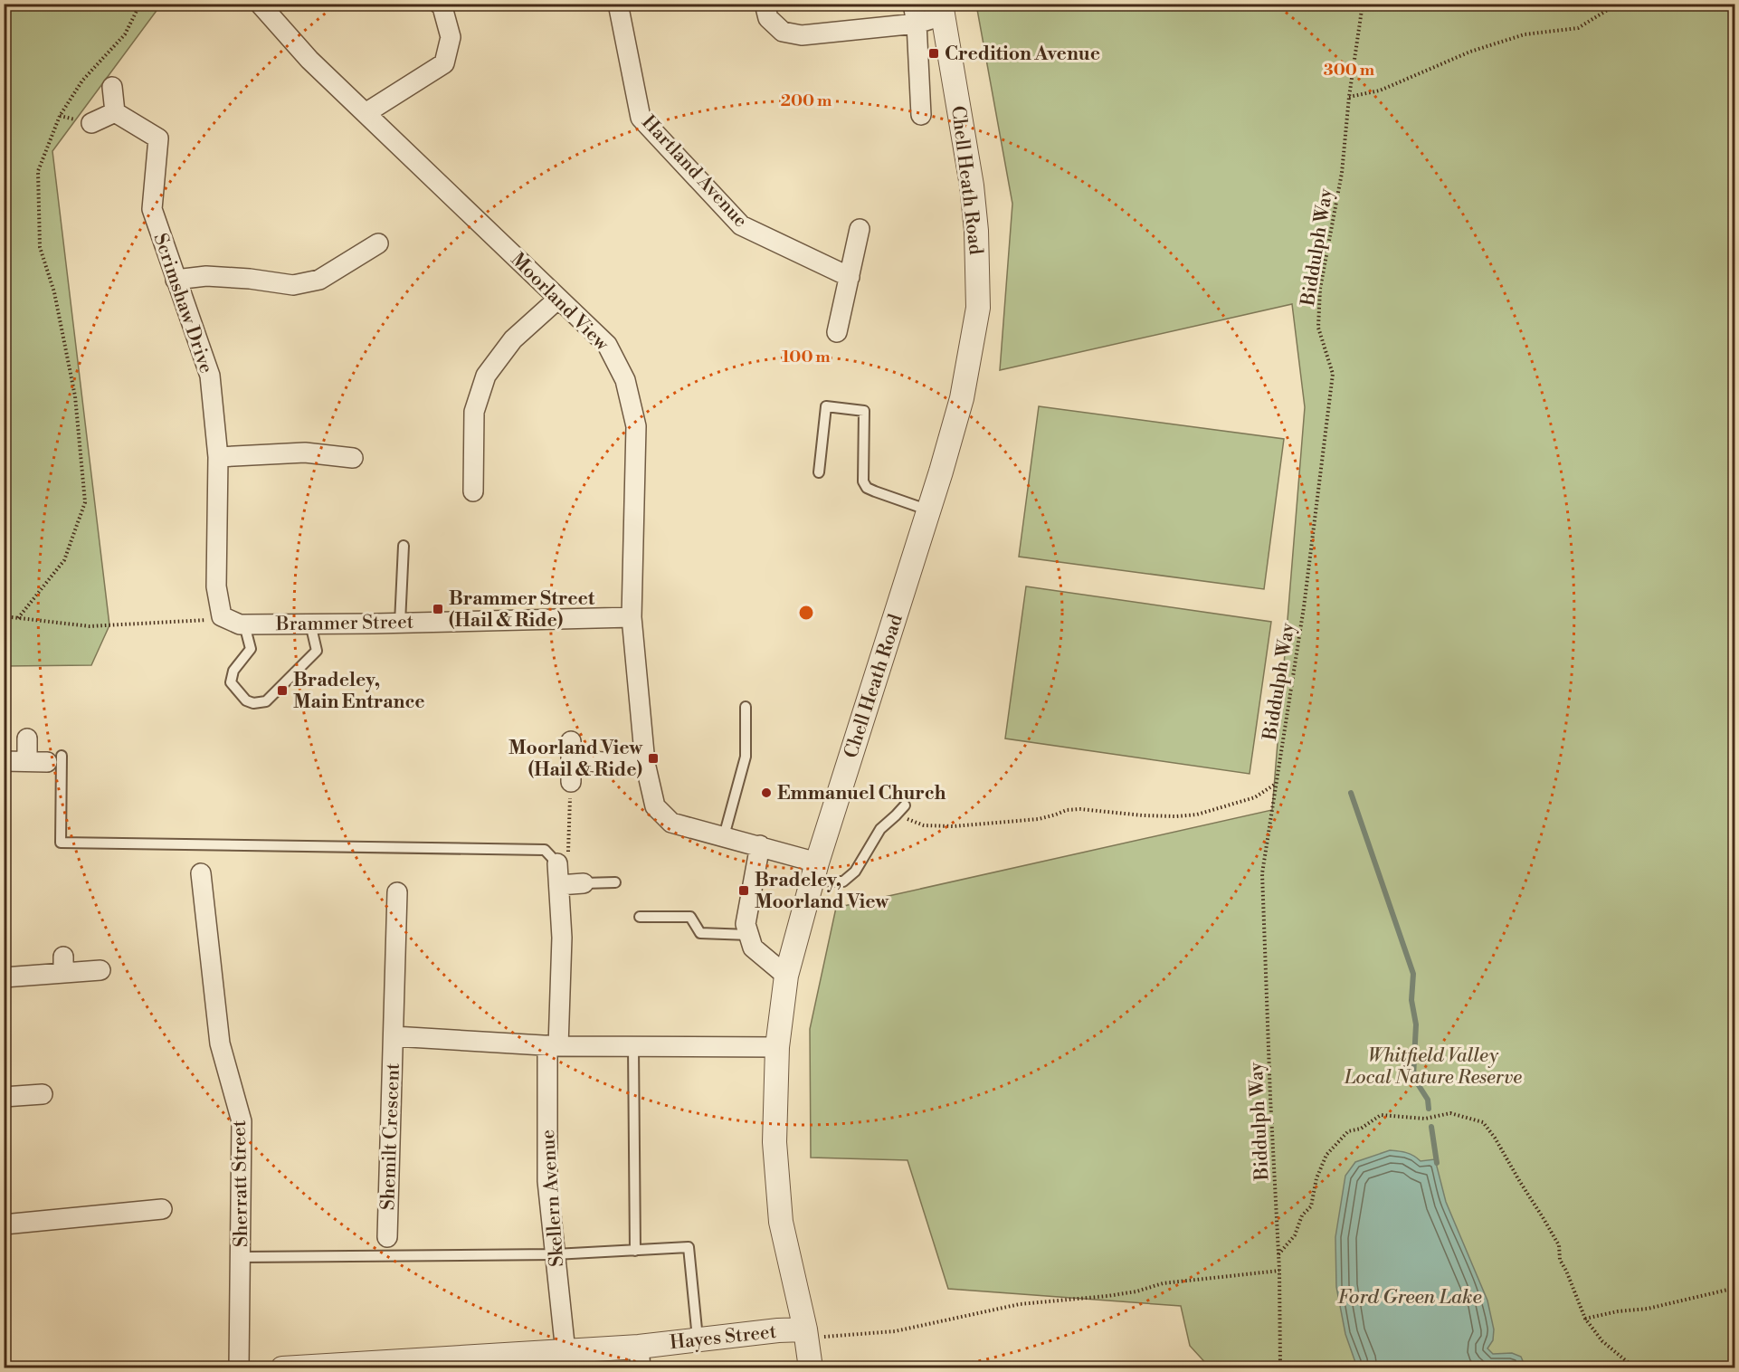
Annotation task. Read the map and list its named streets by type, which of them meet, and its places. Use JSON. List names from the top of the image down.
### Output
{
  "streets": {
    "street": [
      "Hartland Avenue",
      "Chell Heath Road",
      "Moorland View",
      "Scrimshaw Drive",
      "Brammer Street",
      "Shemilt Crescent",
      "Sherratt Street",
      "Skellern Avenue",
      "Hayes Street"
    ],
    "path": ["Biddulph Way"]
  },
  "crossings": [
    ["Chell Heath Road", "Moorland View"],
    ["Chell Heath Road", "Shemilt Crescent"],
    ["Chell Heath Road", "Hayes Street"],
    ["Moorland View", "Brammer Street"],
    ["Scrimshaw Drive", "Brammer Street"],
    ["Shemilt Crescent", "Skellern Avenue"],
    ["Skellern Avenue", "Hayes Street"]
  ],
  "water": ["Ford Green Lake"],
  "parks": ["Whitfield Valley Local Nature Reserve"],
  "places": {
    "transit": [
      "Credition Avenue",
      "Brammer Street (Hail & Ride)",
      "Bradeley, Main Entrance",
      "Moorland View (Hail & Ride)",
      "Bradeley, Moorland View"
    ],
    "other": ["Emmanuel Church"]
  },
  "rings": ["300 m", "200 m", "100 m"]
}
